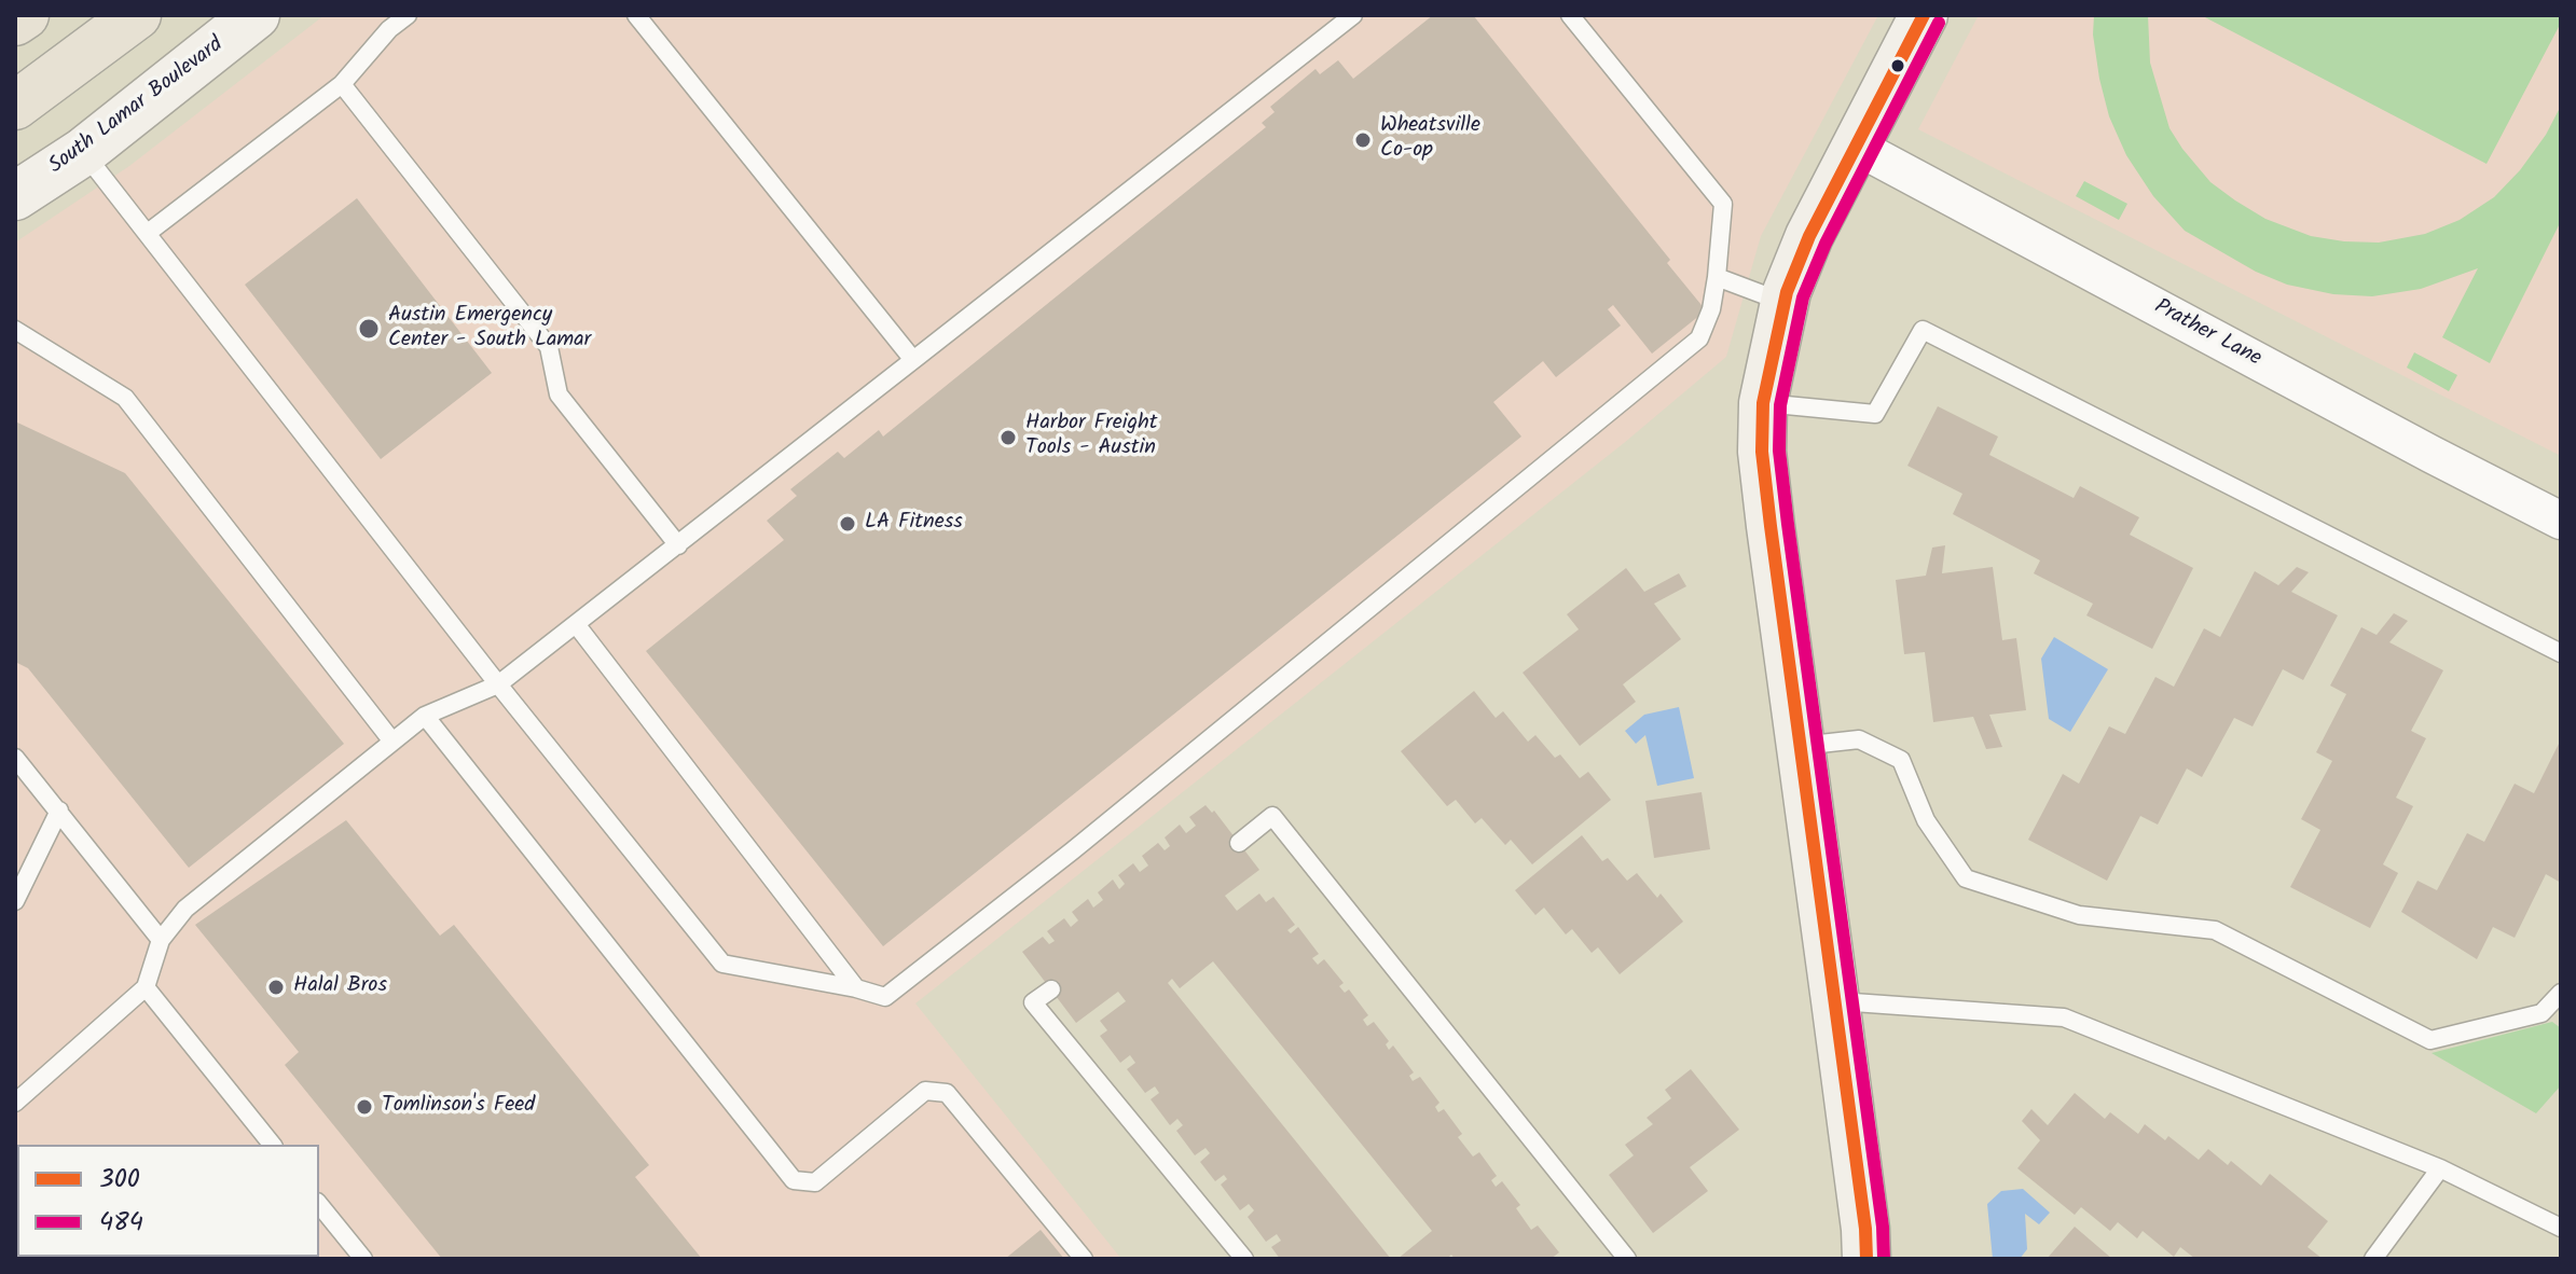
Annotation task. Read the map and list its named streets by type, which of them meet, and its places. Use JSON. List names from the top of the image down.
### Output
{
  "streets": {
    "street": ["South Lamar Boulevard", "Prather Lane"]
  },
  "places": [
    "Wheatsville Co-op",
    "Austin Emergency Center - South Lamar",
    "Harbor Freight Tools - Austin",
    "LA Fitness",
    "Halal Bros",
    "Tomlinson's Feed"
  ],
  "lines": ["transit line 300", "transit line 484"],
  "legend": ["300", "484"]
}
